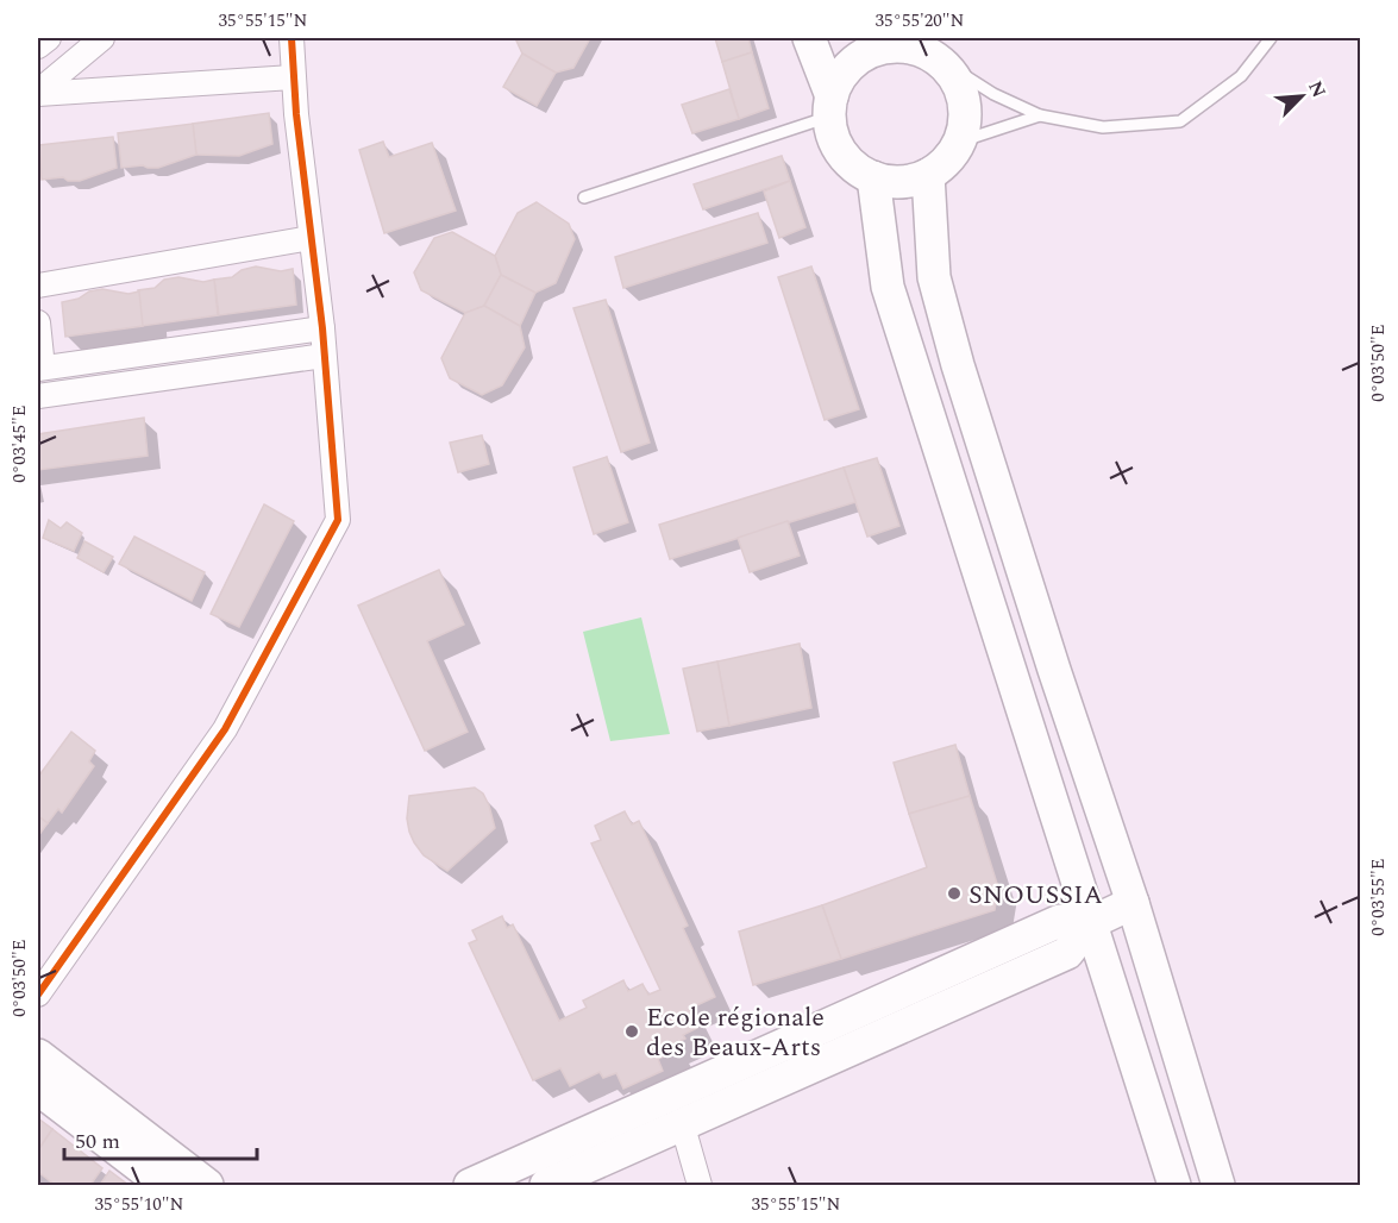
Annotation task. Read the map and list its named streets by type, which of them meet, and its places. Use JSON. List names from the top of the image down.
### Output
{
  "places": ["SNOUSSIA", "Ecole régionale des Beaux-Arts"],
  "scale_bar": "50 m",
  "north": "top right",
  "coordinates": [
    "35°55'15\"N",
    "35°55'20\"N",
    "0°03'50\"E",
    "0°03'45\"E",
    "0°03'55\"E",
    "35°55'10\"N"
  ]
}
